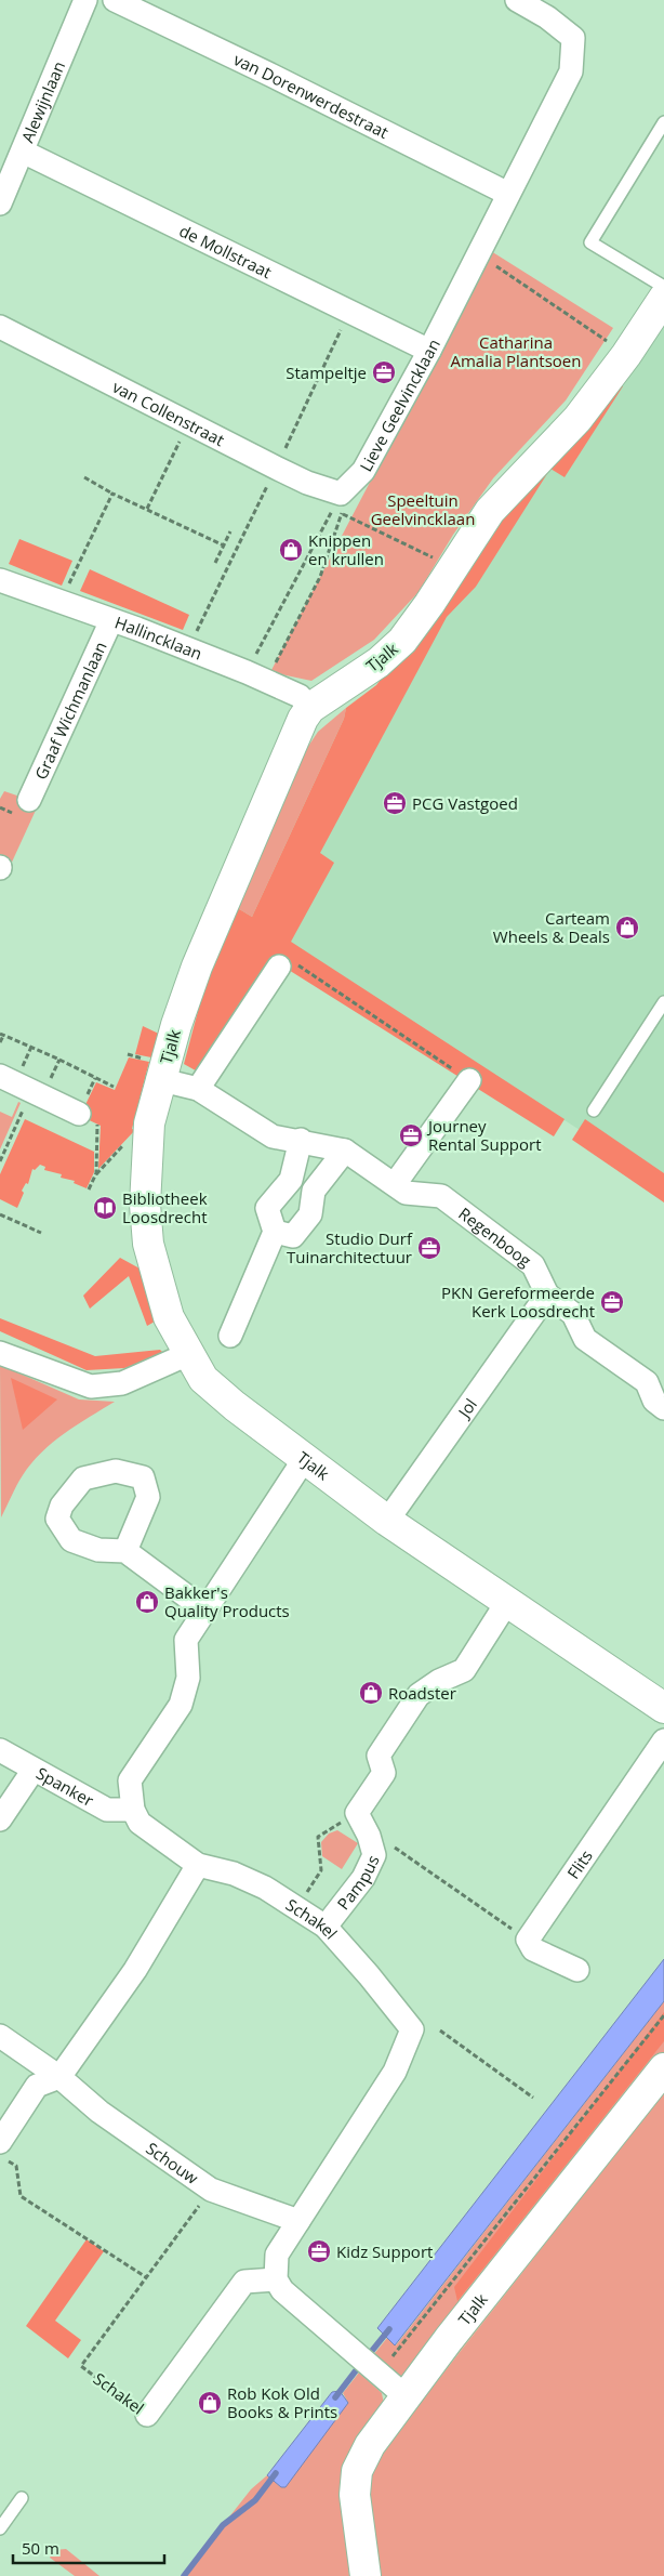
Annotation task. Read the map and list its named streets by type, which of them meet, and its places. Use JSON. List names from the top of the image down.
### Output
{
  "streets": {
    "street": [
      "van Dorenwerdestraat",
      "Alewijnlaan",
      "de Mollstraat",
      "Lieve Geelvincklaan",
      "van Collenstraat",
      "Hallincklaan",
      "Tjalk",
      "Graaf Wichmanlaan",
      "Regenboog",
      "Jol",
      "Spanker",
      "Flits",
      "Pampus",
      "Schakel",
      "Schouw"
    ]
  },
  "crossings": [
    ["van Dorenwerdestraat", "Lieve Geelvincklaan"],
    ["Alewijnlaan", "de Mollstraat"],
    ["de Mollstraat", "Lieve Geelvincklaan"],
    ["Lieve Geelvincklaan", "van Collenstraat"],
    ["Hallincklaan", "Tjalk"],
    ["Hallincklaan", "Graaf Wichmanlaan"],
    ["Tjalk", "Regenboog"],
    ["Tjalk", "Jol"],
    ["Regenboog", "Jol"],
    ["Spanker", "Schakel"],
    ["Pampus", "Schakel"],
    ["Schakel", "Schouw"]
  ],
  "parks": ["Catharina Amalia Plantsoen", "Speeltuin Geelvincklaan"],
  "places": {
    "office": [
      "Stampeltje",
      "PCG Vastgoed",
      "Journey Rental Support",
      "Studio Durf Tuinarchitectuur",
      "PKN Gereformeerde Kerk Loosdrecht",
      "Kidz Support"
    ],
    "shop": [
      "Knippen en krullen",
      "Carteam Wheels & Deals",
      "Bakker's Quality Products",
      "Roadster",
      "Rob Kok Old Books & Prints"
    ],
    "library": ["Bibliotheek Loosdrecht"]
  },
  "scale_bar": "50 m"
}
